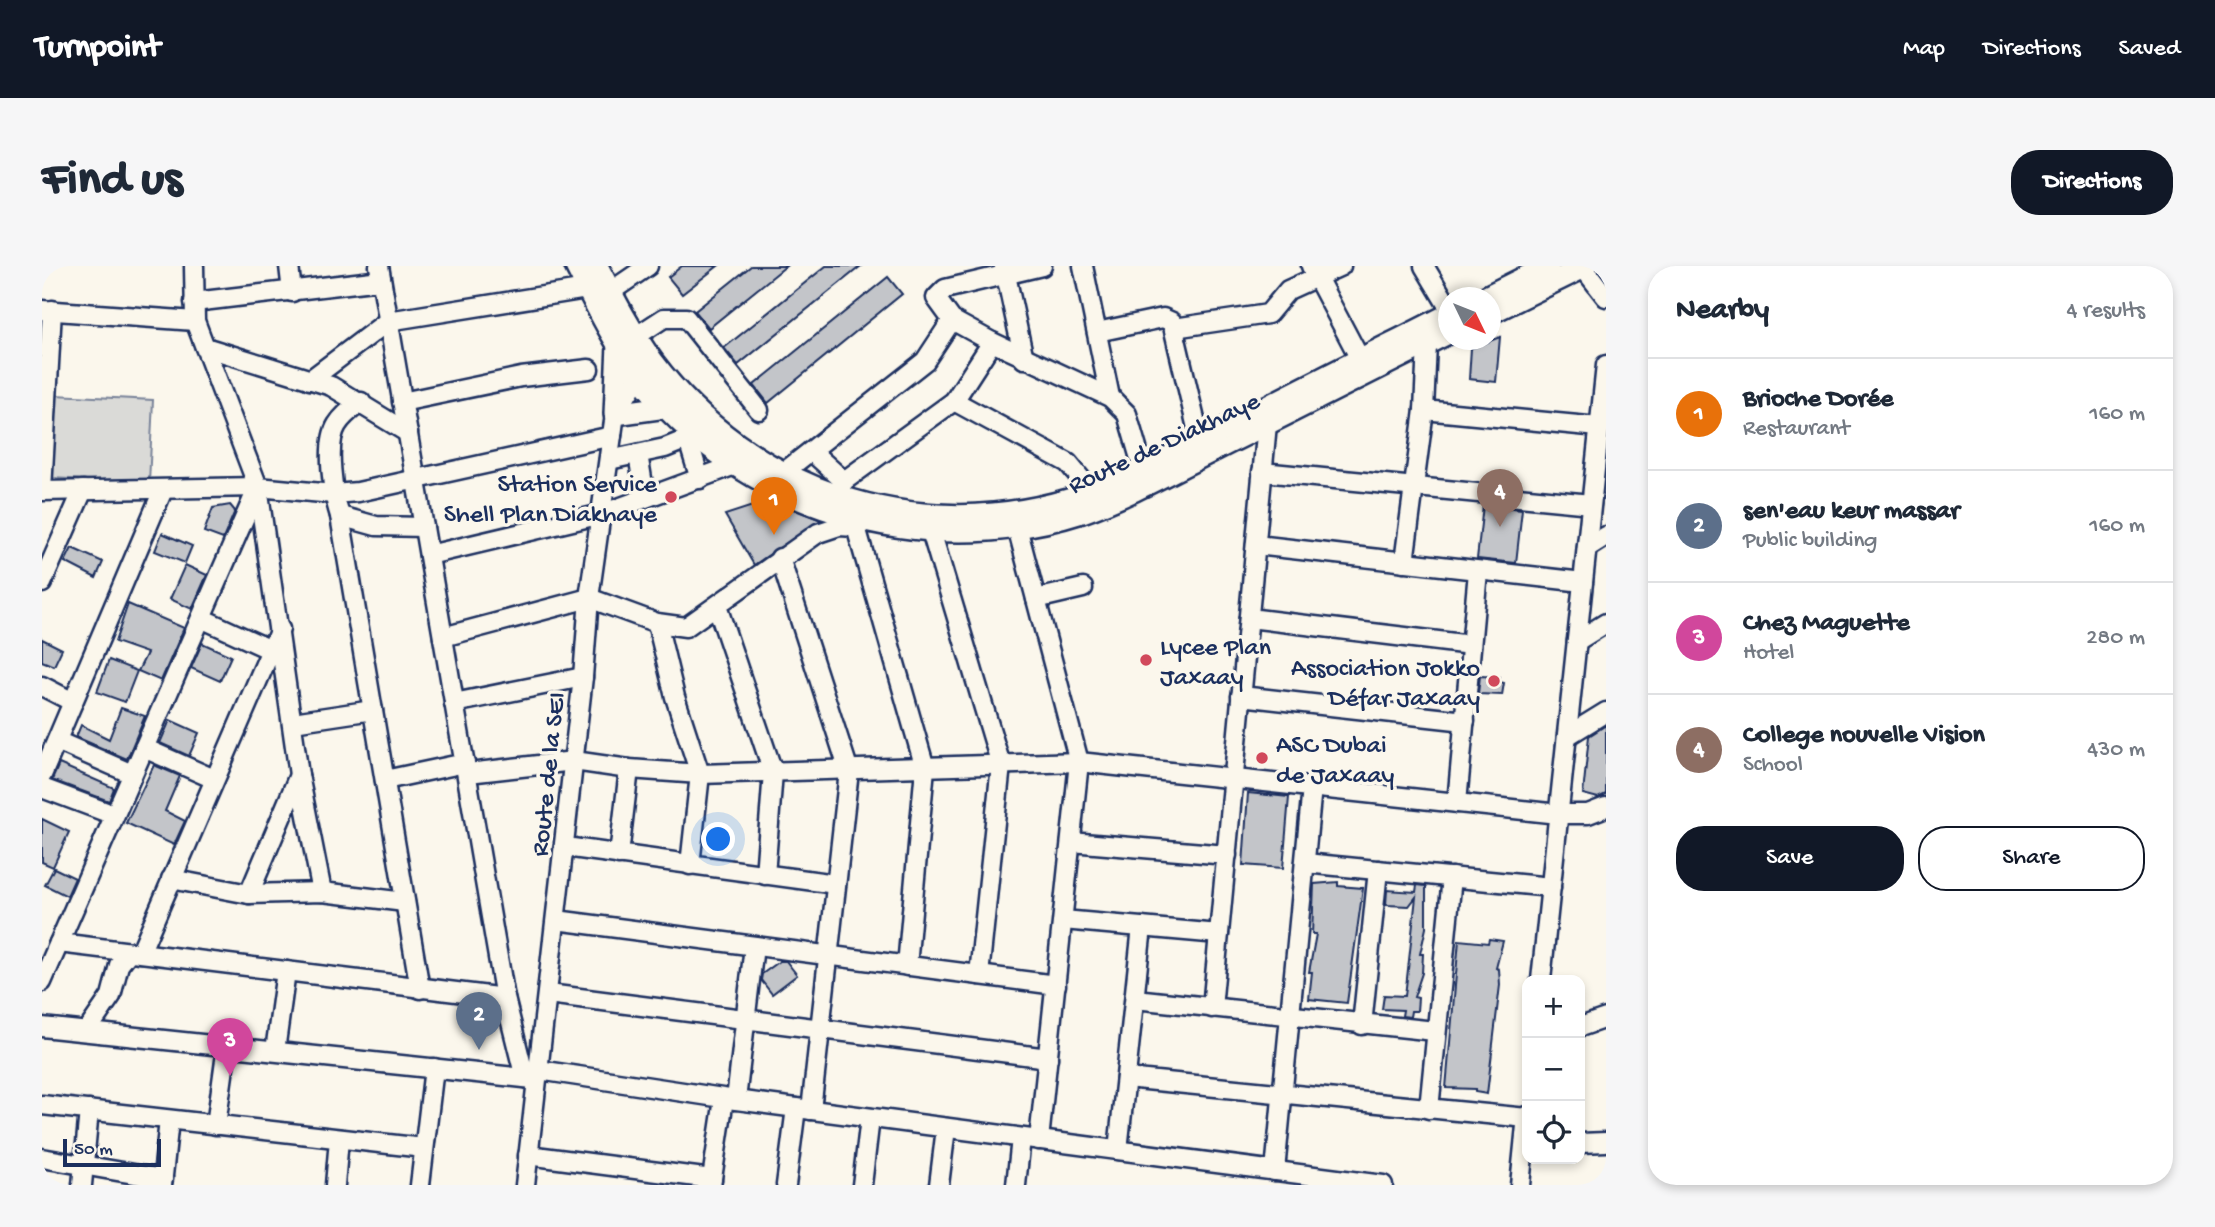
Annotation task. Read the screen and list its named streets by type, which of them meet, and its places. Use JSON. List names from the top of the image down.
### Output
{
  "streets": {
    "main road": ["Route de Diakhaye"],
    "street": ["Route de la SEI"]
  },
  "crossings": [
    ["Route de Diakhaye", "Route de la SEI"]
  ],
  "places": [
    "Station Service Shell Plan Diakhaye",
    "Lycee Plan Jaxaay",
    "Association Jokko Défar Jaxaay",
    "ASC Dubai de Jaxaay"
  ],
  "scale_bar": "50 m",
  "north": "bottom right",
  "page": {
    "header": "Turnpoint",
    "nav": ["Map", "Directions", "Saved"],
    "buttons": [
      "Directions",
      ["Save", "Share"]
    ],
    "title": "Find us",
    "heading": ["Nearby", "4 results"],
    "list": [
      {
        "mark": "1",
        "name": "Brioche Dorée",
        "note": "Restaurant",
        "value": "160 m"
      },
      {
        "mark": "2",
        "name": "sen'eau keur massar",
        "note": "Public building",
        "value": "160 m"
      },
      {
        "mark": "3",
        "name": "Chez Maguette",
        "note": "Hotel",
        "value": "280 m"
      },
      {
        "mark": "4",
        "name": "College nouvelle Vision",
        "note": "School",
        "value": "430 m"
      }
    ],
    "pins": [
      "4",
      "1",
      "2",
      "3"
    ],
    "map_buttons": ["+", "−"],
    "scale": "50 m"
  }
}
